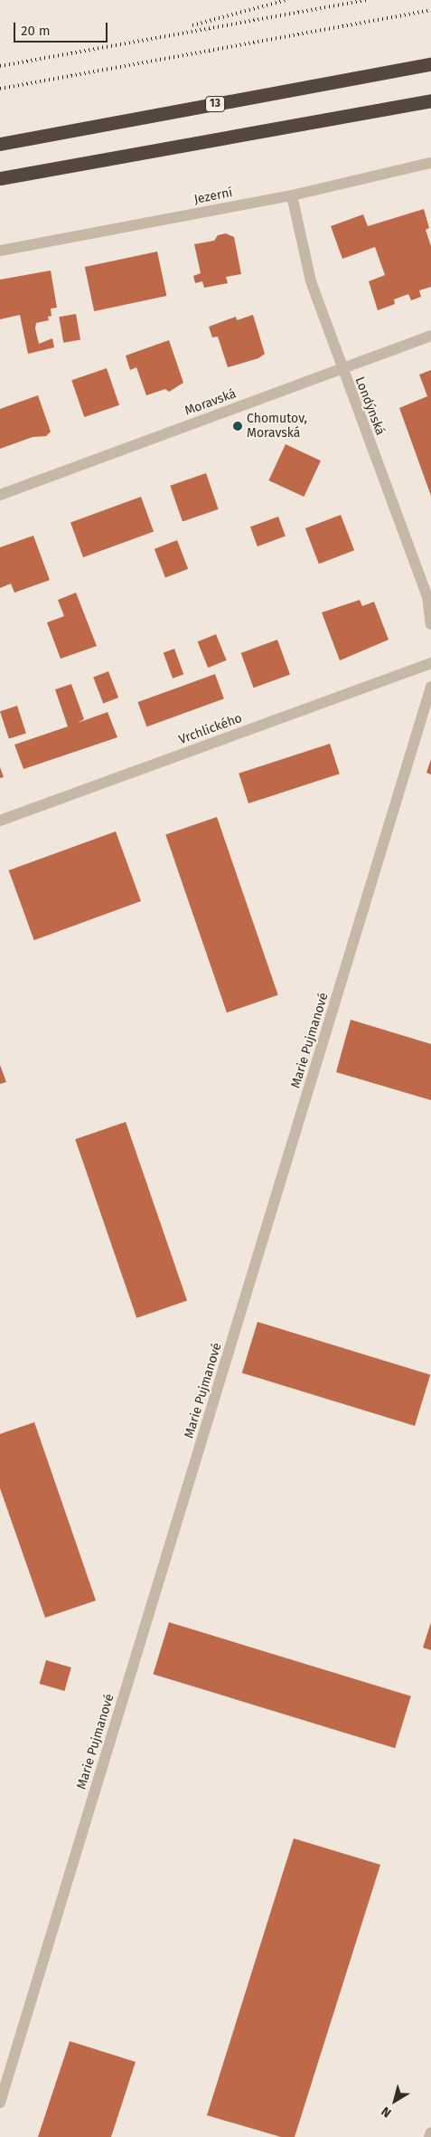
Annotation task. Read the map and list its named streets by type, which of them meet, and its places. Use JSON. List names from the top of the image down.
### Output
{
  "streets": {
    "highway": ["13"],
    "street": [
      "Jezerní",
      "Moravská",
      "Londýnská",
      "Vrchlického",
      "Marie Pujmanové"
    ]
  },
  "crossings": [
    ["Jezerní", "Londýnská"],
    ["Moravská", "Londýnská"]
  ],
  "places": ["Chomutov, Moravská"],
  "scale_bar": "20 m",
  "north": "bottom left"
}
